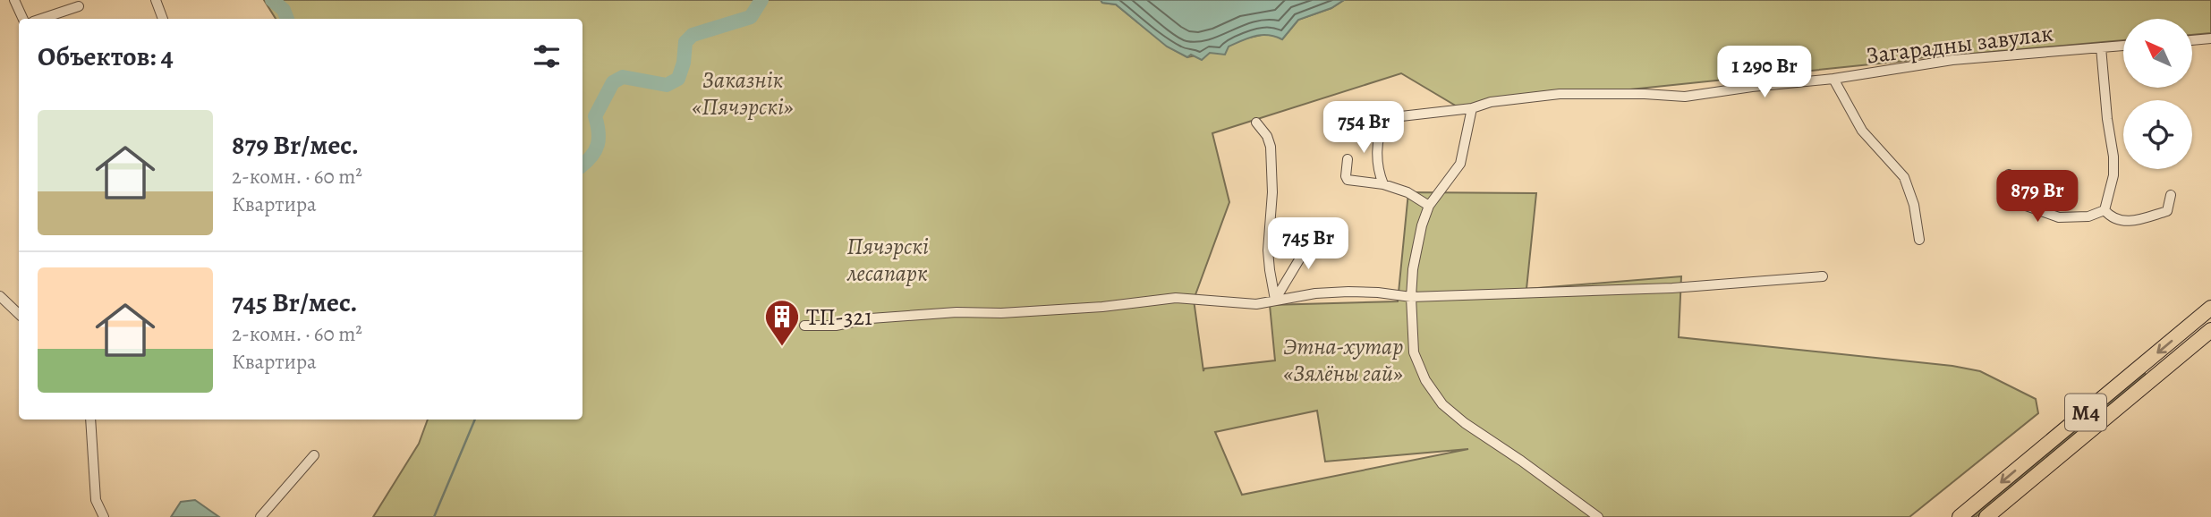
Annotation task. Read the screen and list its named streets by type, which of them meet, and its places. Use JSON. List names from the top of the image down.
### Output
{
  "streets": {
    "main road": ["М4"],
    "street": ["Загарадны завулак"]
  },
  "parks": ["Заказнік «Пячэрскі»", "Пячэрскі лесапарк", "Этна-хутар «Зялёны гай»"],
  "places": {
    "building": ["ТП-321"]
  },
  "north": "top left",
  "page": {
    "heading": "Объектов: 4",
    "price": [
      "1 290 Br",
      "754 Br",
      "879 Br",
      "745 Br"
    ],
    "list": [
      {
        "name": "879 Br/мес.",
        "note": "2-комн. · 60 m² · Квартира"
      },
      {
        "name": "745 Br/мес.",
        "note": "2-комн. · 60 m² · Квартира"
      }
    ]
  }
}
